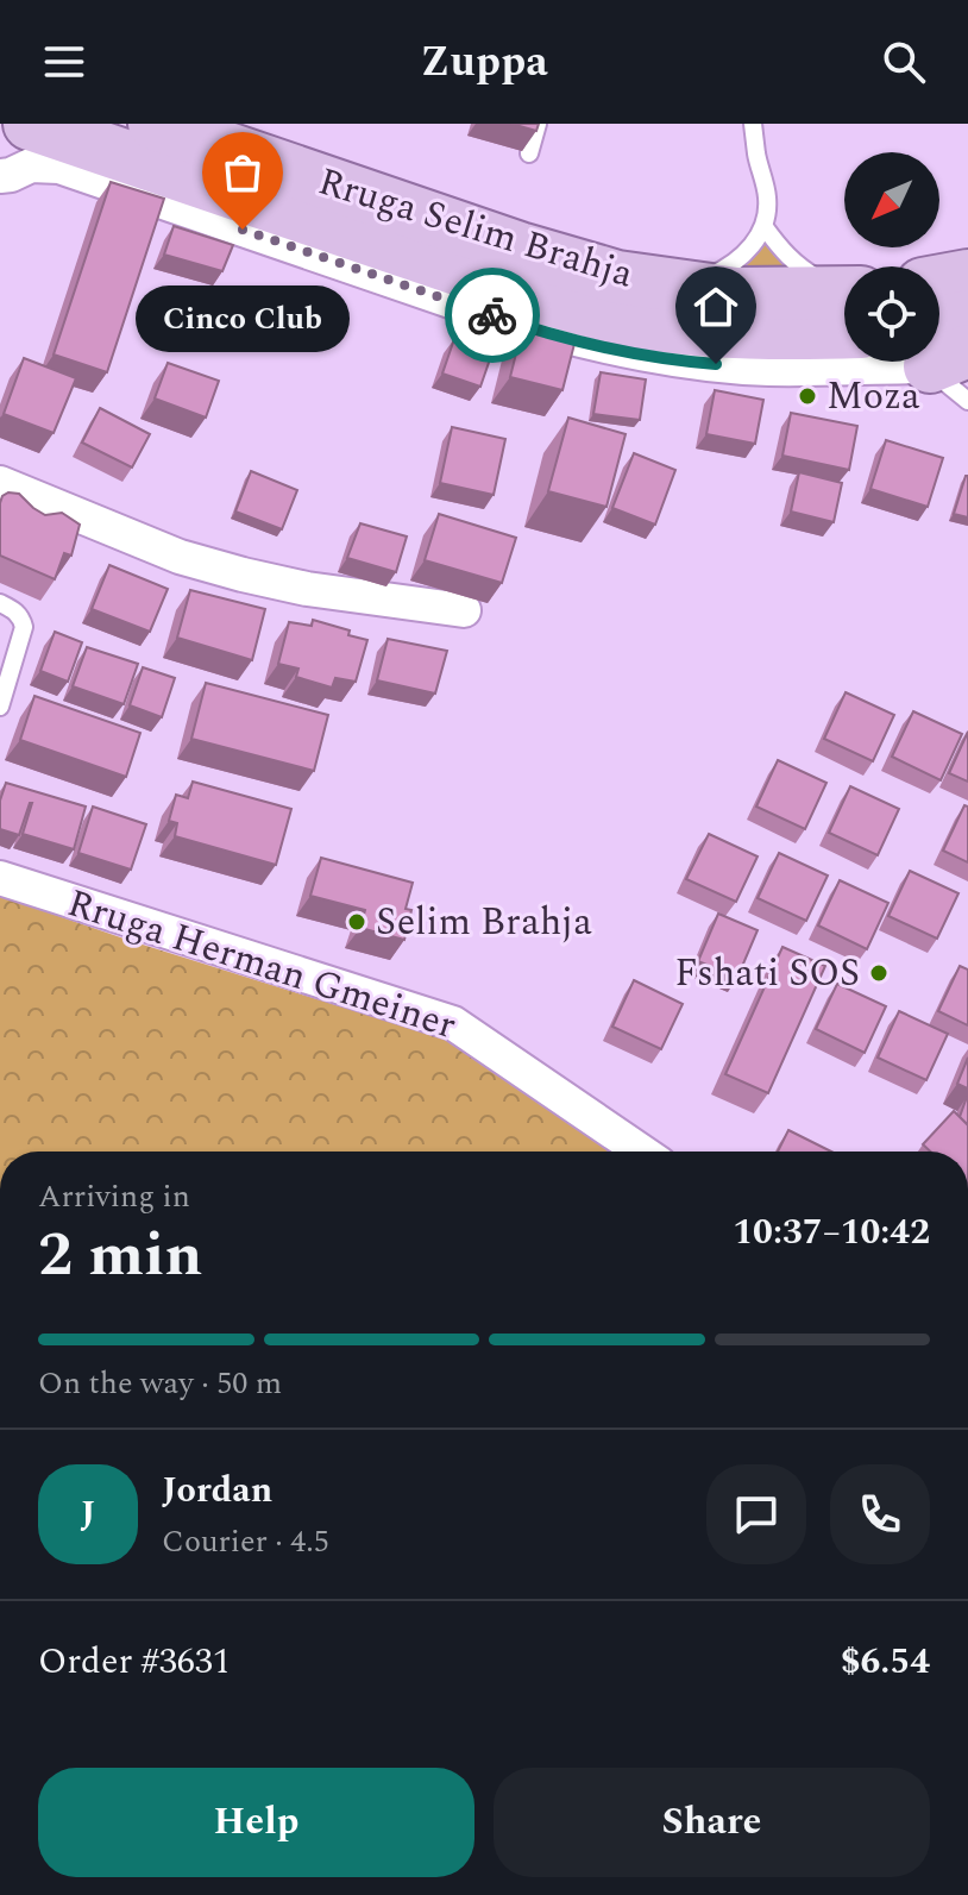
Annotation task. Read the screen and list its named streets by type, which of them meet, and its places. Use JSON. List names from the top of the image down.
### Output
{
  "streets": {
    "main road": ["Rruga Selim Brahja"],
    "street": ["Rruga Herman Gmeiner"]
  },
  "places": [
    "Cinco Club",
    "Moza",
    "Selim Brahja",
    "Fshati SOS"
  ],
  "north": "bottom left",
  "page": {
    "header": "Zuppa",
    "bubble": "Cinco Club",
    "heading": ["2 min", "Arriving in", "10:37–10:42"],
    "panel": [
      "Jordan",
      "Courier · 4.5",
      "Order #3631",
      "$6.54"
    ],
    "bar": "On the way · 50 m",
    "round": "J",
    "buttons": ["Help", "Share"]
  }
}
